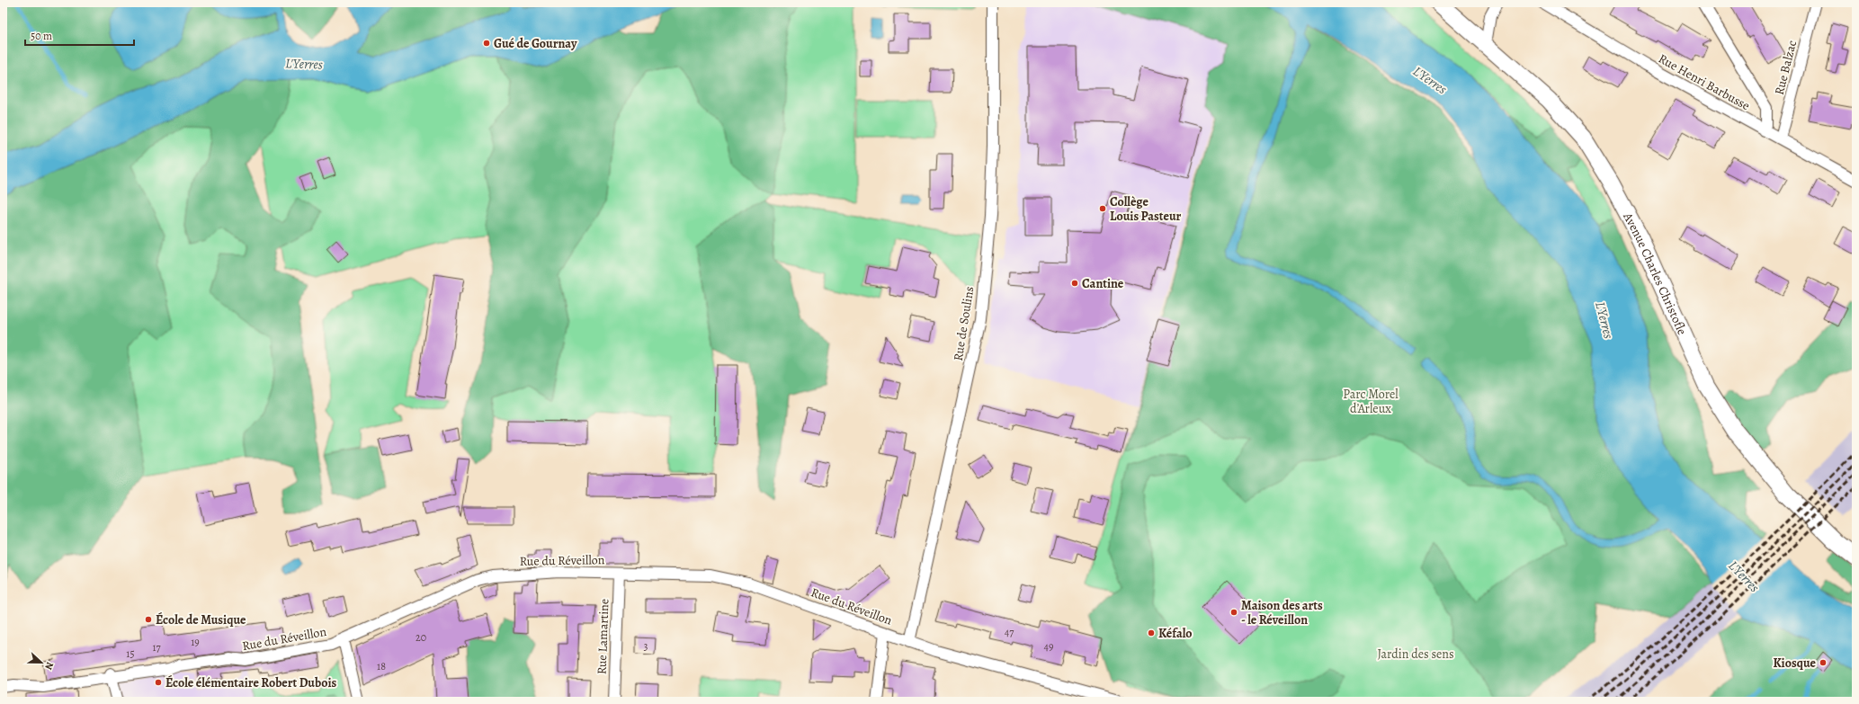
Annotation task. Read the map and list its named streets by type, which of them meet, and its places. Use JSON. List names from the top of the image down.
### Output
{
  "streets": {
    "main road": ["Avenue Charles Christofle"],
    "street": [
      "Rue Balzac",
      "Rue Henri Barbusse",
      "Rue de Soulins",
      "Rue du Réveillon",
      "Rue Lamartine"
    ]
  },
  "crossings": [
    ["Rue Balzac", "Rue Henri Barbusse"],
    ["Rue de Soulins", "Rue du Réveillon"],
    ["Rue du Réveillon", "Rue Lamartine"]
  ],
  "water": ["L'Yerres"],
  "parks": ["Parc Morel d’Arleux", "Jardin des sens"],
  "places": [
    "Gué de Gournay",
    "Collège Louis Pasteur",
    "Cantine",
    "Maison des arts - le Réveillon",
    "École de Musique",
    "Kéfalo",
    "Kiosque",
    "École élémentaire Robert Dubois"
  ],
  "house_numbers": [
    "47",
    "20",
    "19",
    "3",
    "49",
    "17",
    "15",
    "18"
  ],
  "scale_bar": "50 m",
  "north": "right"
}
